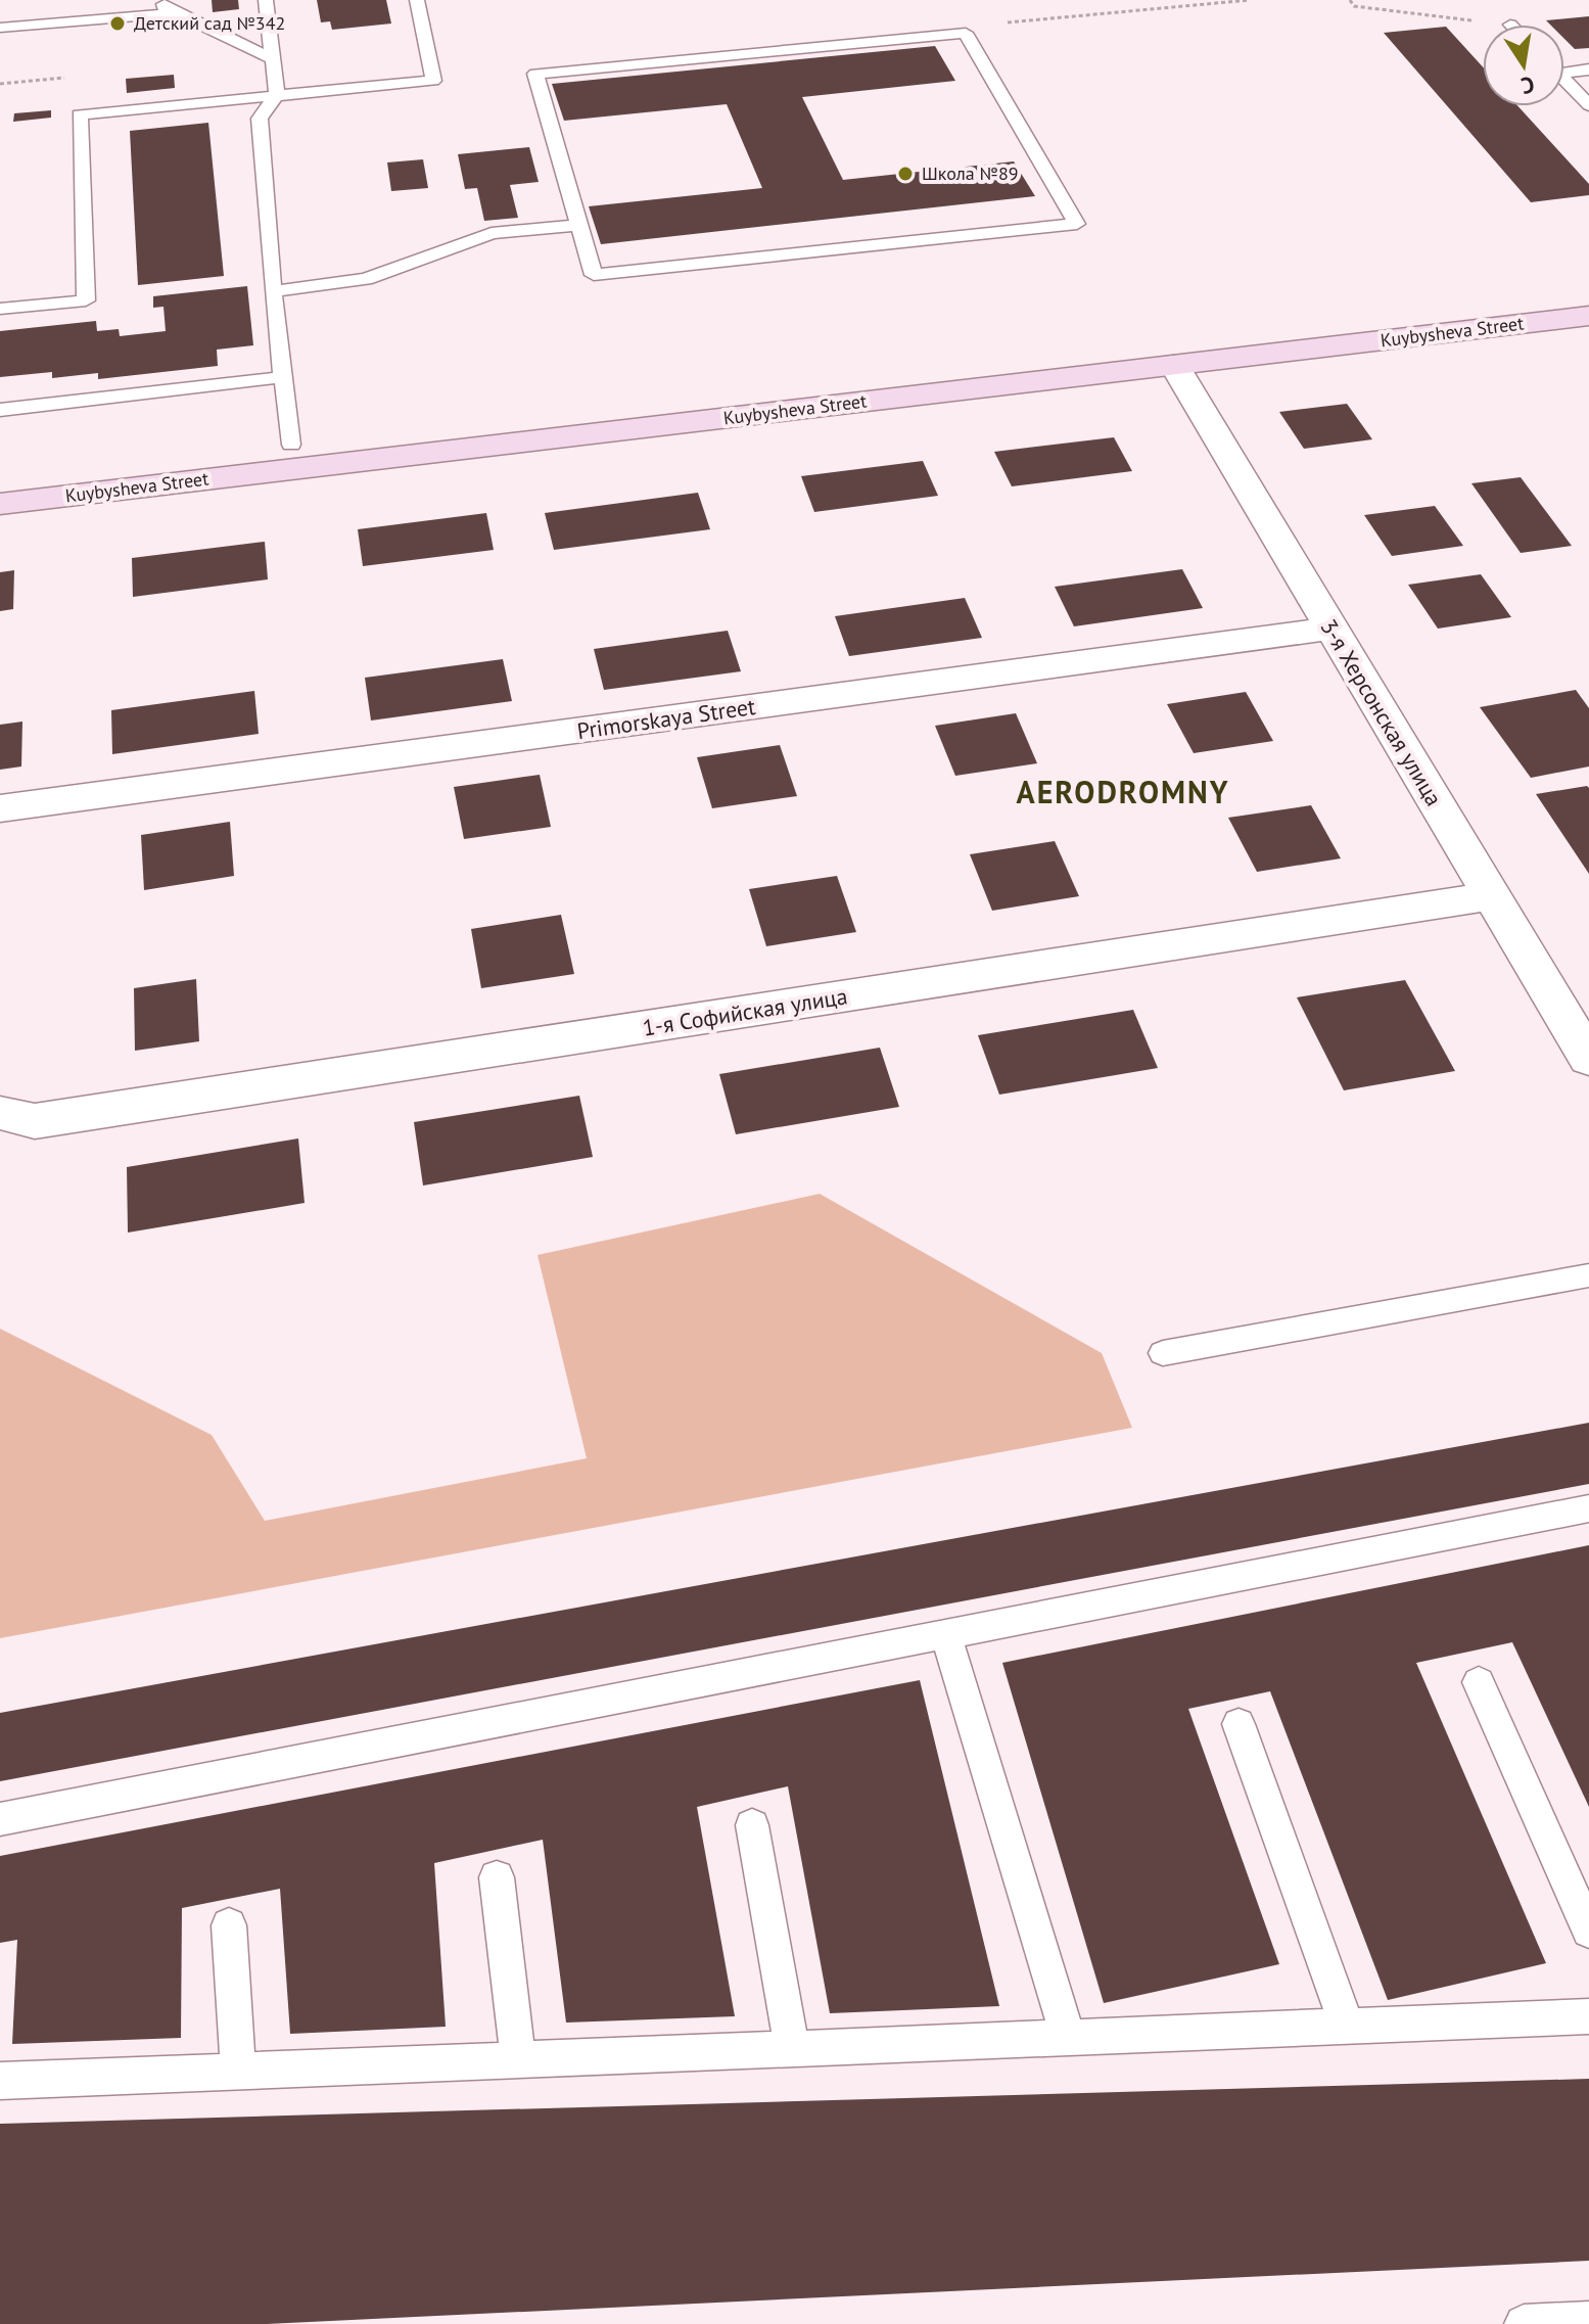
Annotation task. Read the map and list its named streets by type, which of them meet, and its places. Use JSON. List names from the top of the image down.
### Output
{
  "streets": {
    "main road": ["Kuybysheva Street"],
    "street": ["3-я Херсонская улица", "Primorskaya Street", "1-я Софийская улица"]
  },
  "crossings": [
    ["Kuybysheva Street", "3-я Херсонская улица"],
    ["3-я Херсонская улица", "Primorskaya Street"],
    ["3-я Херсонская улица", "1-я Софийская улица"]
  ],
  "districts": ["AERODROMNY"],
  "places": ["Детский сад №342", "Школа №89"],
  "north": "bottom"
}
